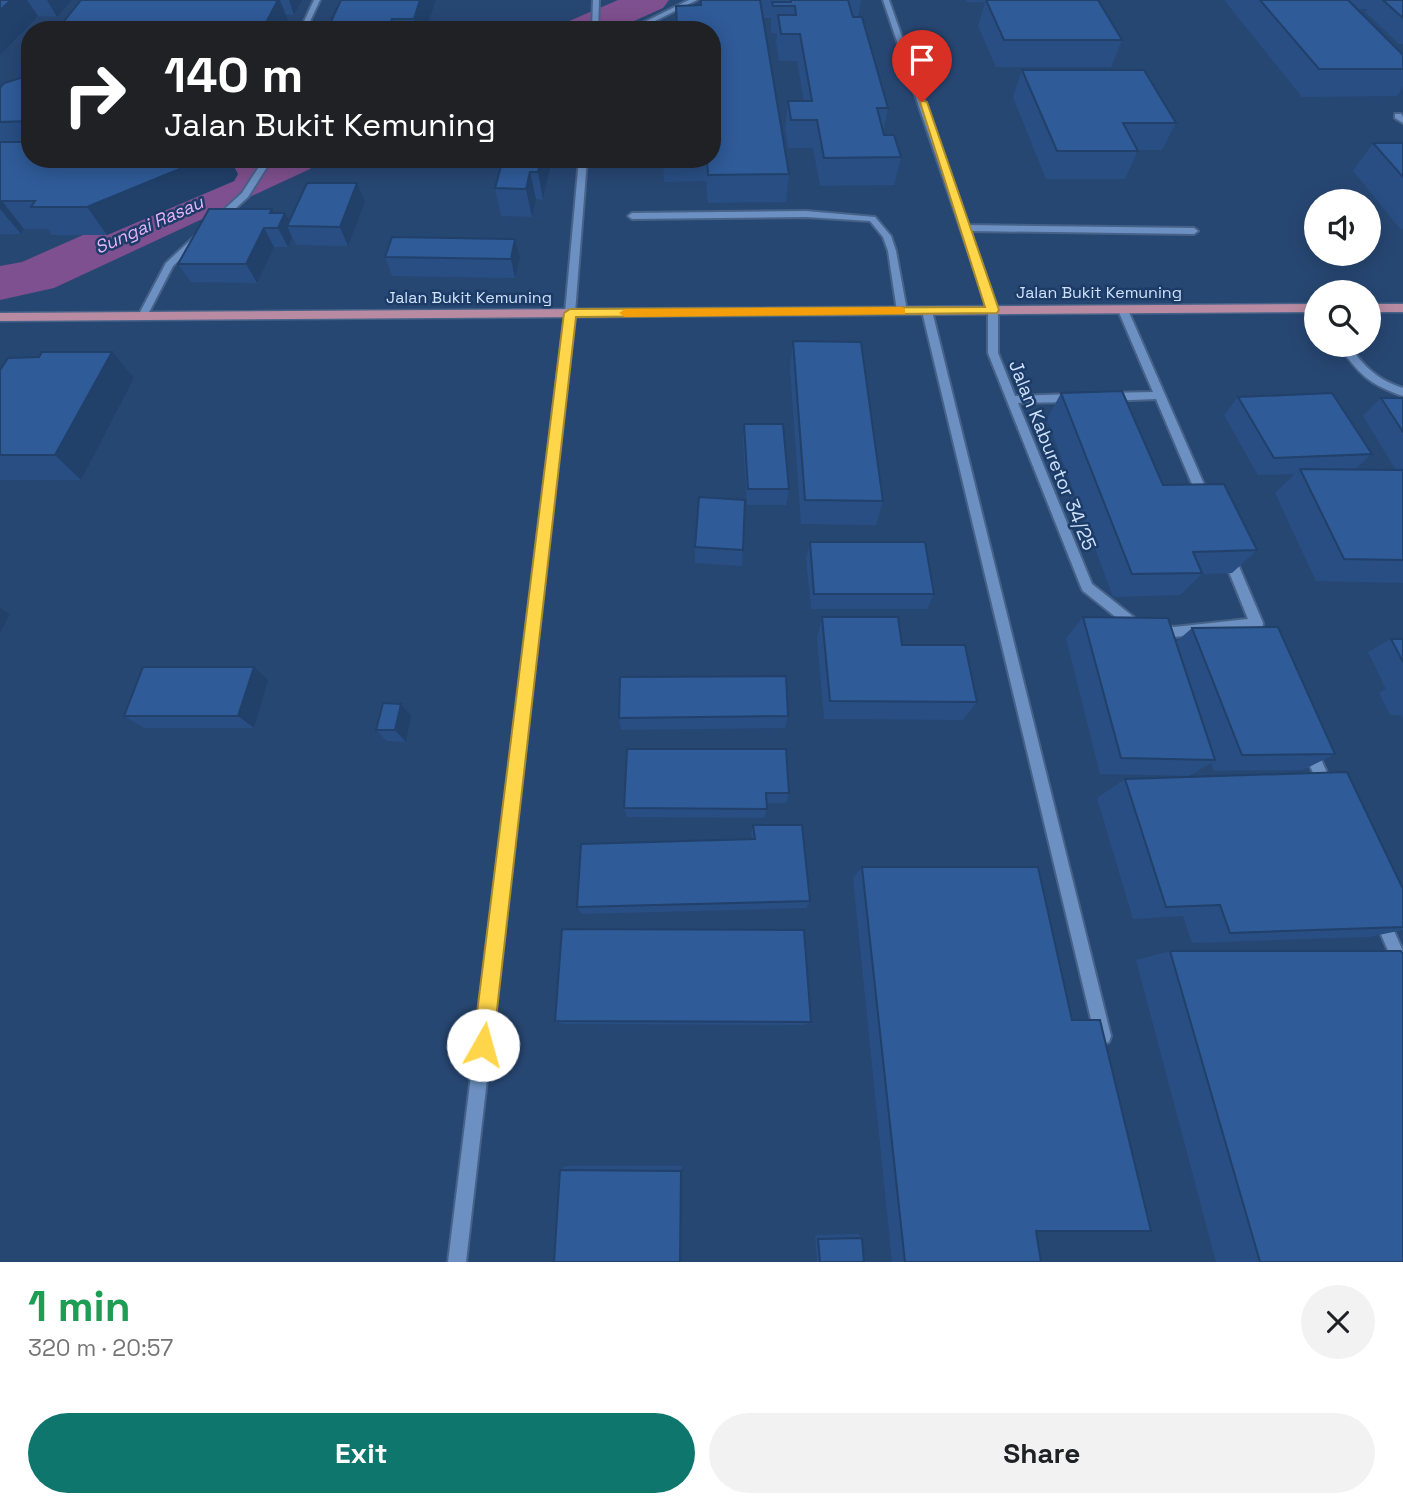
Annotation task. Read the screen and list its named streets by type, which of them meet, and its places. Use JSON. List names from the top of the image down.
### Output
{
  "streets": {
    "main road": ["Jalan Bukit Kemuning"],
    "street": ["Jalan Kaburetor 34/25"]
  },
  "crossings": [
    ["Jalan Bukit Kemuning", "Jalan Kaburetor 34/25"]
  ],
  "water": ["Sungai Rasau"],
  "page": {
    "turn": ["140 m", "Jalan Bukit Kemuning"],
    "heading": ["1 min", "320 m · 20:57"],
    "buttons": ["Exit", "Share"]
  }
}
